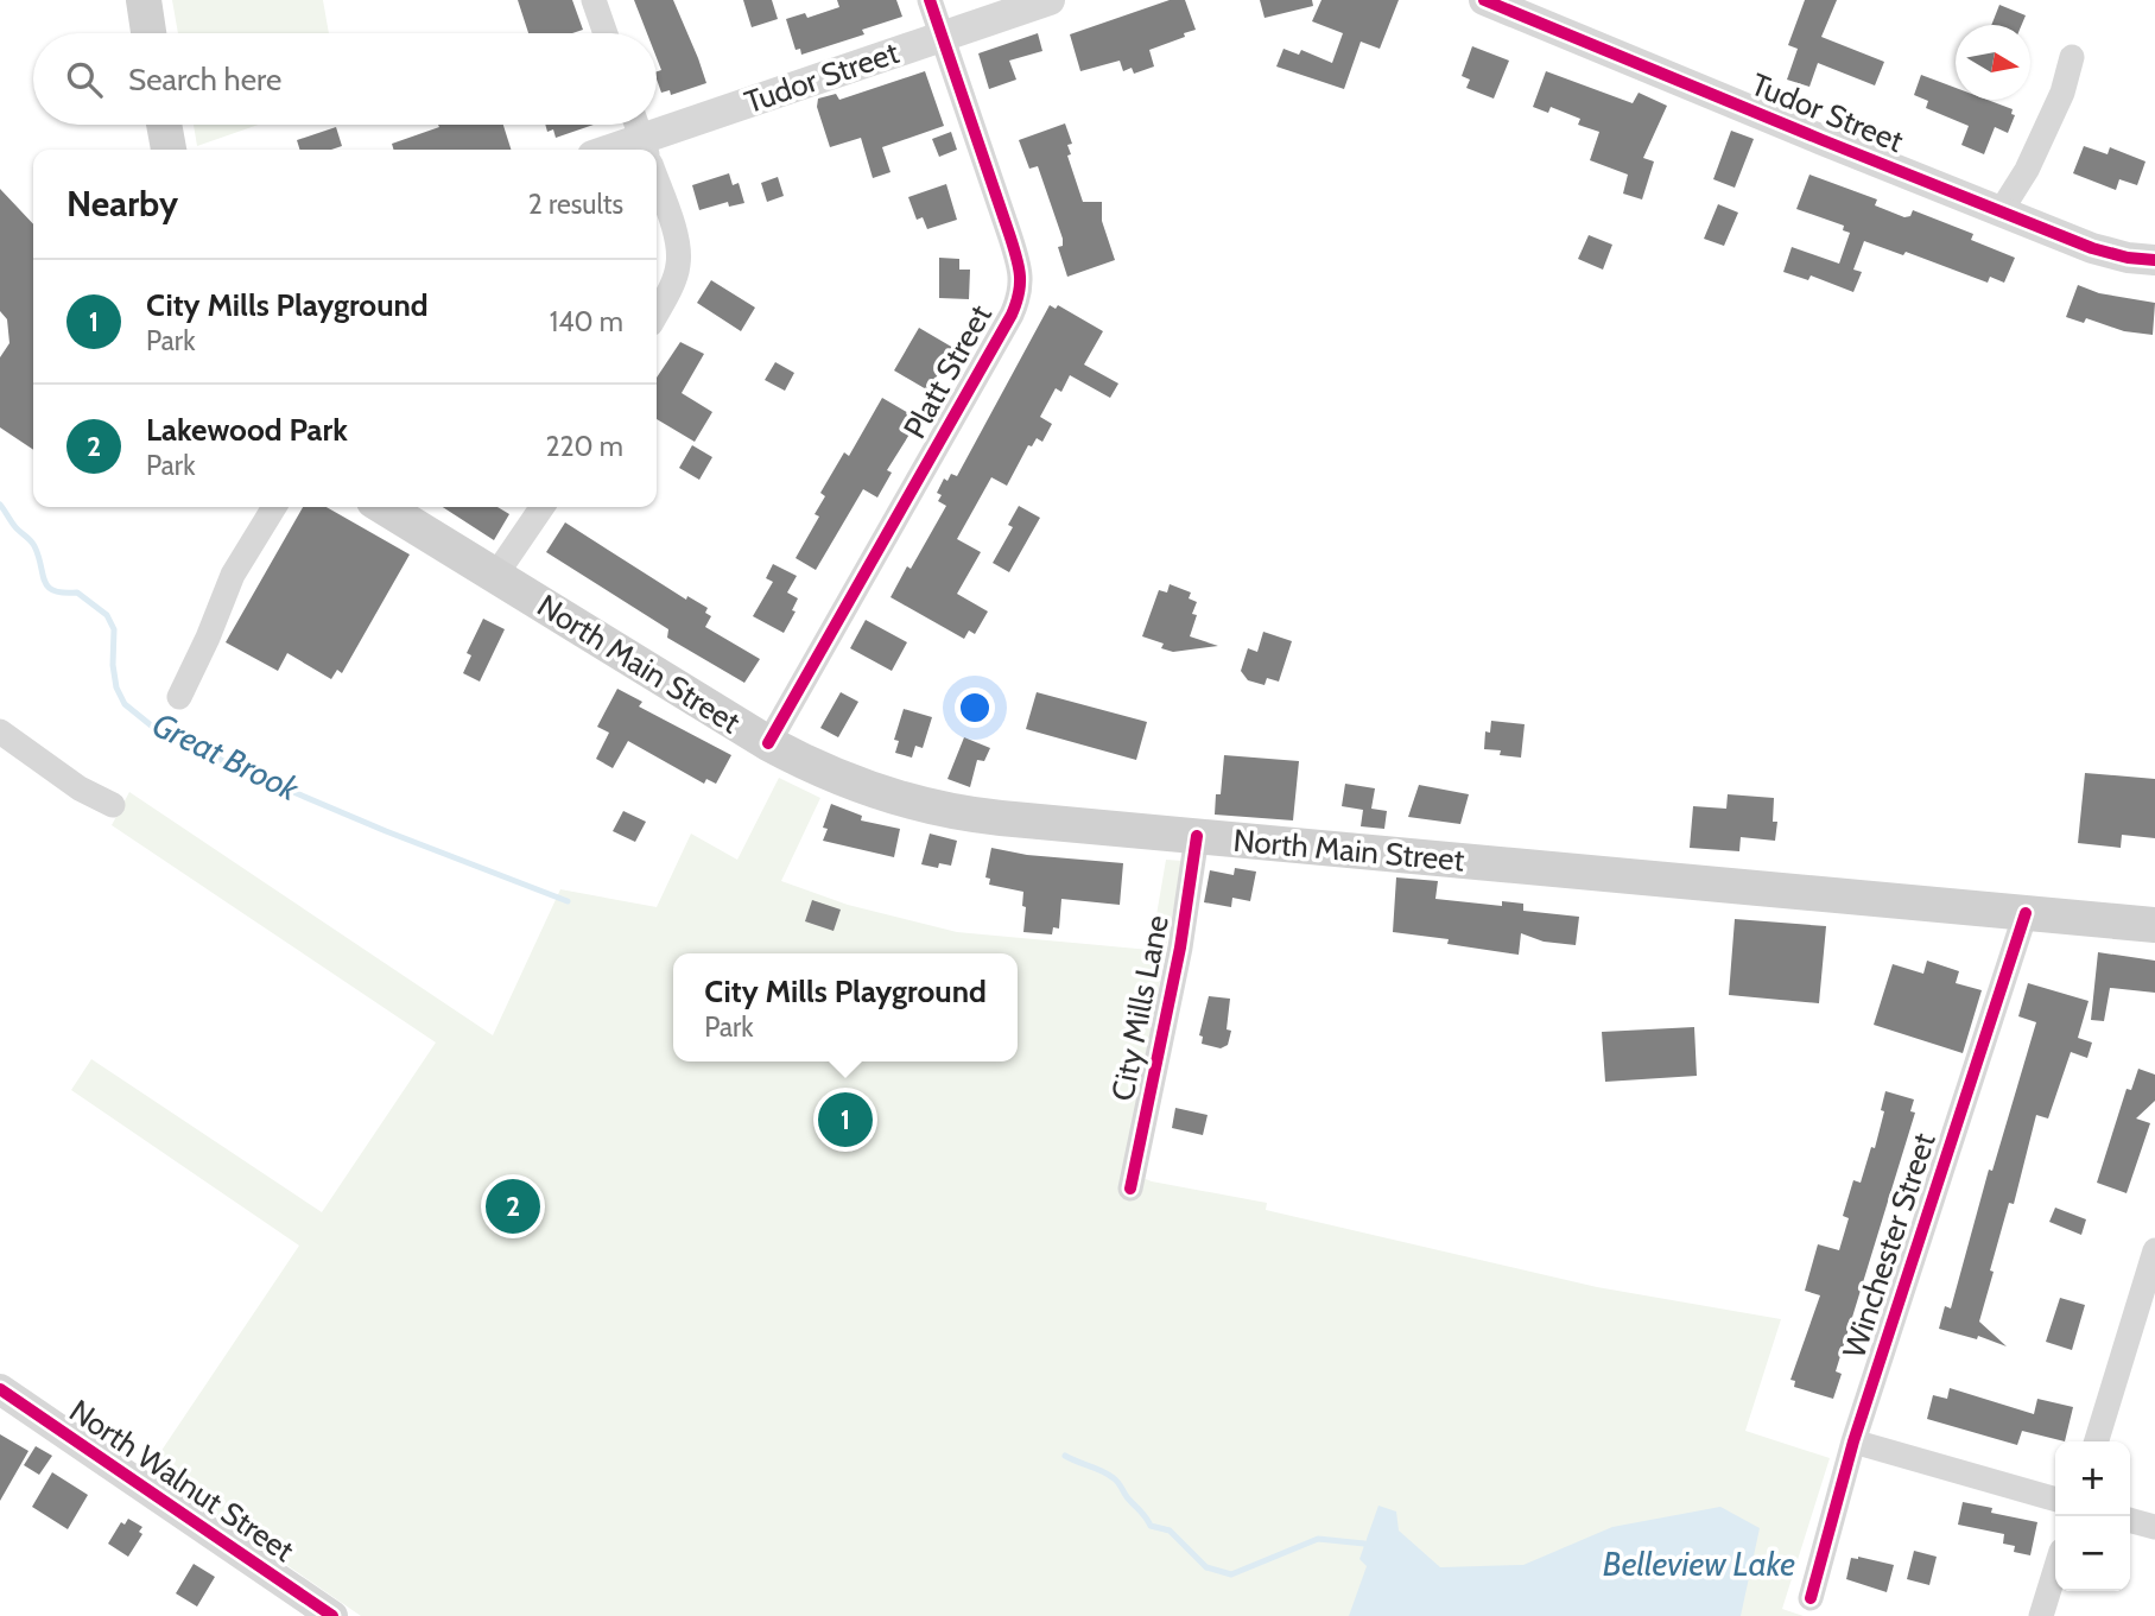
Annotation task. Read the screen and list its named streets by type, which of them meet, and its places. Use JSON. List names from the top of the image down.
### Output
{
  "streets": {
    "main road": ["North Main Street"],
    "street": [
      "Tudor Street",
      "Platt Street",
      "City Mills Lane",
      "Winchester Street",
      "North Walnut Street"
    ]
  },
  "crossings": [
    ["Tudor Street", "Platt Street"],
    ["Platt Street", "North Main Street"],
    ["North Main Street", "City Mills Lane"],
    ["North Main Street", "Winchester Street"]
  ],
  "water": ["Great Brook", "Belleview Lake"],
  "north": "right",
  "page": {
    "search": "Search here",
    "heading": ["Nearby", "2 results"],
    "list": [
      {
        "mark": "1",
        "name": "City Mills Playground",
        "note": "Park",
        "value": "140 m"
      },
      {
        "mark": "2",
        "name": "Lakewood Park",
        "note": "Park",
        "value": "220 m"
      }
    ],
    "popup": ["City Mills Playground", "Park"],
    "pins": ["1", "2"],
    "map_buttons": ["+", "−"]
  }
}
